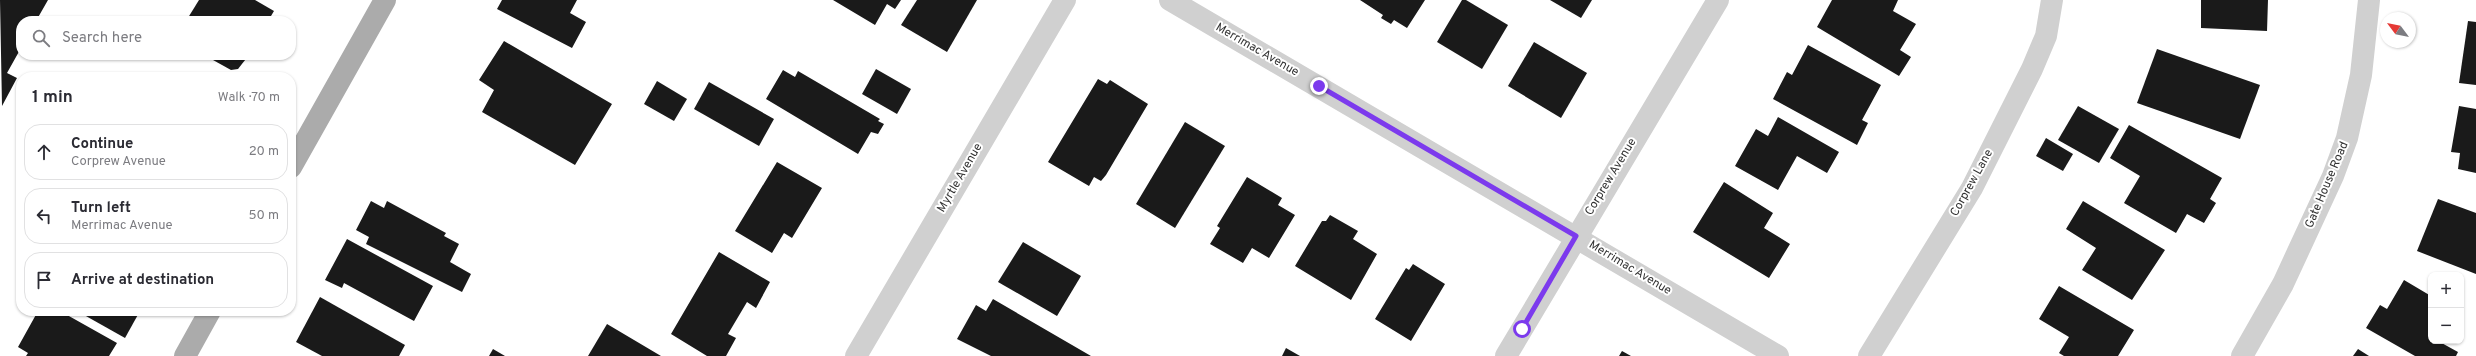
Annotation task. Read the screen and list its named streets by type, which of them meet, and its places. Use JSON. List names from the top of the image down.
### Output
{
  "streets": {
    "street": [
      "Merrimac Avenue",
      "Corprew Avenue",
      "Myrtle Avenue",
      "Corprew Lane",
      "Gate House Road"
    ]
  },
  "crossings": [
    ["Merrimac Avenue", "Corprew Avenue"]
  ],
  "north": "top left",
  "page": {
    "search": "Search here",
    "heading": ["1 min", "Walk · 70 m"],
    "list": [
      ["Continue", "Corprew Avenue", "20 m"],
      ["Turn left", "Merrimac Avenue", "50 m"],
      "Arrive at destination"
    ],
    "map_buttons": ["+", "−"]
  }
}
